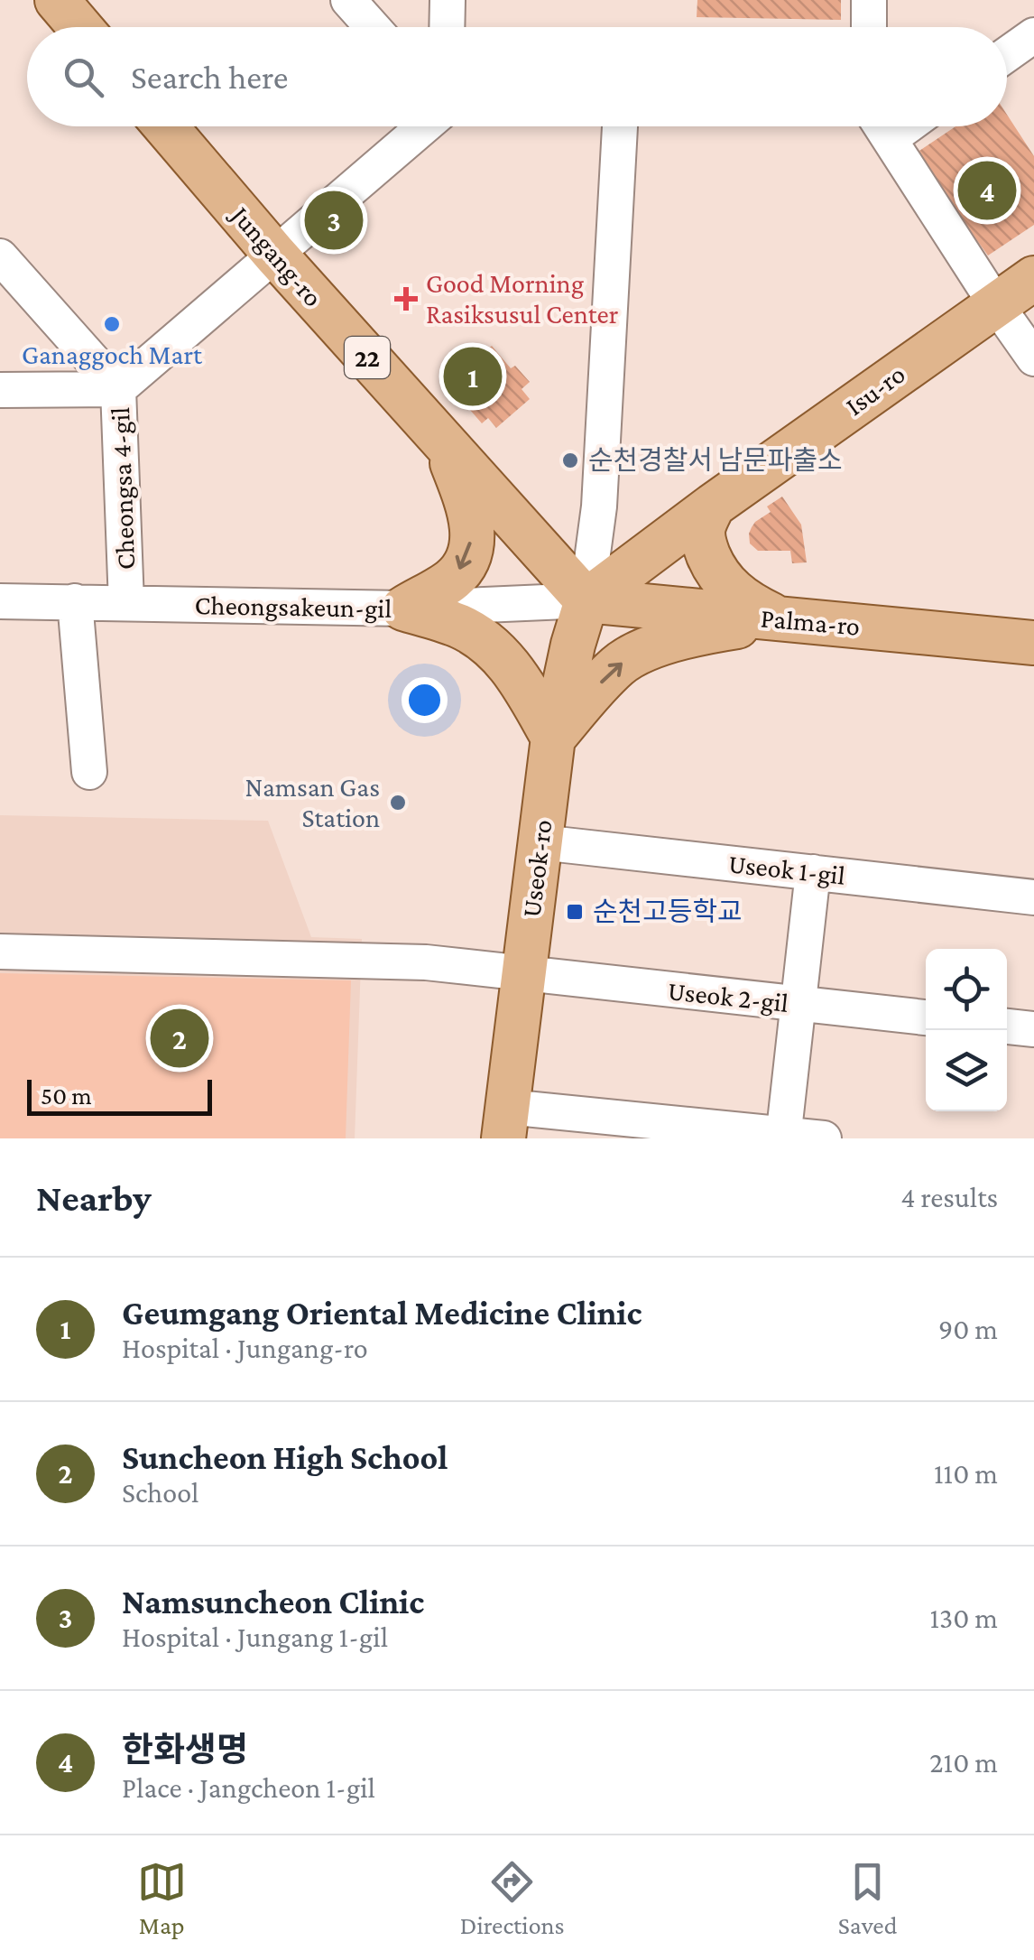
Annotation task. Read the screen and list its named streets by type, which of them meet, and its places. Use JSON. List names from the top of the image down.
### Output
{
  "streets": {
    "main road": [
      "Jungang-ro",
      "22",
      "Isu-ro",
      "Palma-ro",
      "Useok-ro"
    ],
    "street": [
      "Cheongsa 4-gil",
      "Cheongsakeun-gil",
      "Useok 1-gil",
      "Useok 2-gil"
    ]
  },
  "crossings": [
    ["Jungang-ro", "Isu-ro"],
    ["Jungang-ro", "Cheongsakeun-gil"],
    ["Jungang-ro", "Palma-ro"],
    ["Jungang-ro", "Useok-ro"],
    ["Isu-ro", "Cheongsakeun-gil"],
    ["Isu-ro", "Palma-ro"],
    ["Isu-ro", "Useok-ro"],
    ["Cheongsa 4-gil", "Cheongsakeun-gil"],
    ["Cheongsakeun-gil", "Palma-ro"],
    ["Cheongsakeun-gil", "Useok-ro"],
    ["Palma-ro", "Useok-ro"],
    ["Useok-ro", "Useok 1-gil"],
    ["Useok-ro", "Useok 2-gil"]
  ],
  "places": {
    "health": ["Good Morning Rasiksusul Center"],
    "other": ["Ganaggoch Mart", "순천경찰서 남문파출소", "Namsan Gas Station"],
    "transit": ["순천고등학교"]
  },
  "scale_bar": "50 m",
  "page": {
    "search": "Search here",
    "pins": [
      "4",
      "3",
      "1",
      "2"
    ],
    "scale": "50 m",
    "heading": ["Nearby", "4 results"],
    "list": [
      {
        "mark": "1",
        "name": "Geumgang Oriental Medicine Clinic",
        "note": "Hospital · Jungang-ro",
        "value": "90 m"
      },
      {
        "mark": "2",
        "name": "Suncheon High School",
        "note": "School",
        "value": "110 m"
      },
      {
        "mark": "3",
        "name": "Namsuncheon Clinic",
        "note": "Hospital · Jungang 1-gil",
        "value": "130 m"
      },
      {
        "mark": "4",
        "name": "한화생명",
        "note": "Place · Jangcheon 1-gil",
        "value": "210 m"
      }
    ],
    "nav": ["Map", "Directions", "Saved"]
  }
}
